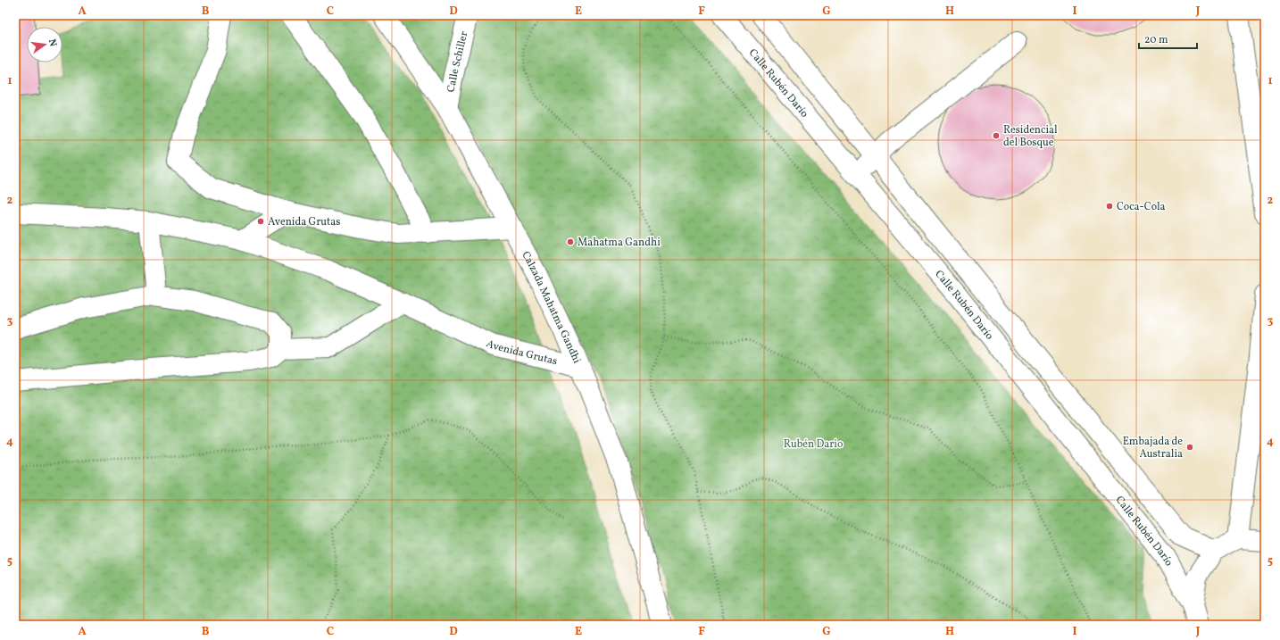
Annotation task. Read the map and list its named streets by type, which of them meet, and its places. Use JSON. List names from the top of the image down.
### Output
{
  "streets": {
    "street": [
      "Calle Schiller",
      "Calle Rubén Darío",
      "Calzada Mahatma Gandhi",
      "Avenida Grutas"
    ]
  },
  "crossings": [
    ["Calle Schiller", "Calzada Mahatma Gandhi"],
    ["Calzada Mahatma Gandhi", "Avenida Grutas"]
  ],
  "parks": ["Rubén Dario"],
  "places": [
    "Residencial del Bosque",
    "Coca-Cola",
    "Avenida Grutas",
    "Mahatma Gandhi",
    "Embajada de Australia"
  ],
  "scale_bar": "20 m",
  "north": "right",
  "grid": {
    "columns": [
      "A",
      "B",
      "C",
      "D",
      "E",
      "F",
      "G",
      "H",
      "I",
      "J"
    ],
    "rows": [
      "1",
      "2",
      "3",
      "4",
      "5"
    ]
  }
}
